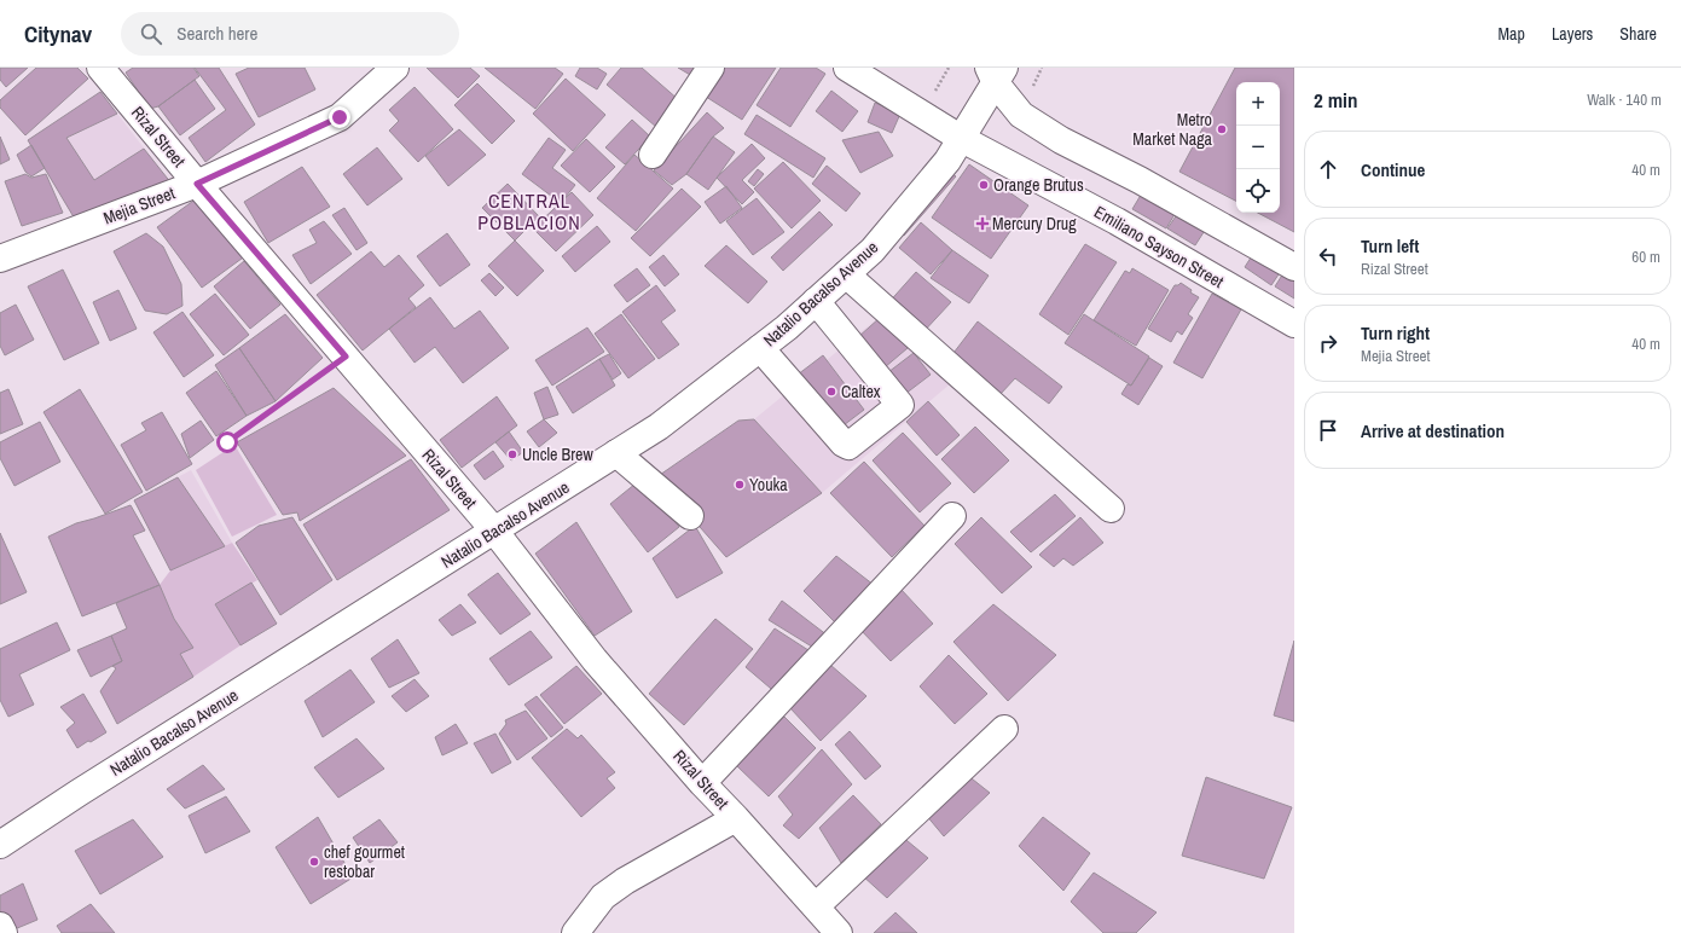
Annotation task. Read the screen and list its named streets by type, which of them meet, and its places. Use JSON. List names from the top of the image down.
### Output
{
  "streets": {
    "main road": [
      "Rizal Street",
      "Mejia Street",
      "Emiliano Sayson Street",
      "Natalio Bacalso Avenue"
    ]
  },
  "crossings": [
    ["Rizal Street", "Mejia Street"],
    ["Rizal Street", "Natalio Bacalso Avenue"],
    ["Emiliano Sayson Street", "Natalio Bacalso Avenue"]
  ],
  "districts": ["CENTRAL POBLACION"],
  "places": {
    "other": [
      "Metro Market Naga",
      "Orange Brutus",
      "Caltex",
      "Uncle Brew",
      "Youka",
      "chef gourmet restobar"
    ],
    "health": ["Mercury Drug"]
  },
  "page": {
    "header": "Citynav",
    "search": "Search here",
    "nav": ["Map", "Layers", "Share"],
    "heading": ["2 min", "Walk · 140 m"],
    "map_buttons": ["+", "−"],
    "list": [
      ["Continue", "40 m"],
      ["Turn left", "Rizal Street", "60 m"],
      ["Turn right", "Mejia Street", "40 m"],
      "Arrive at destination"
    ]
  }
}
